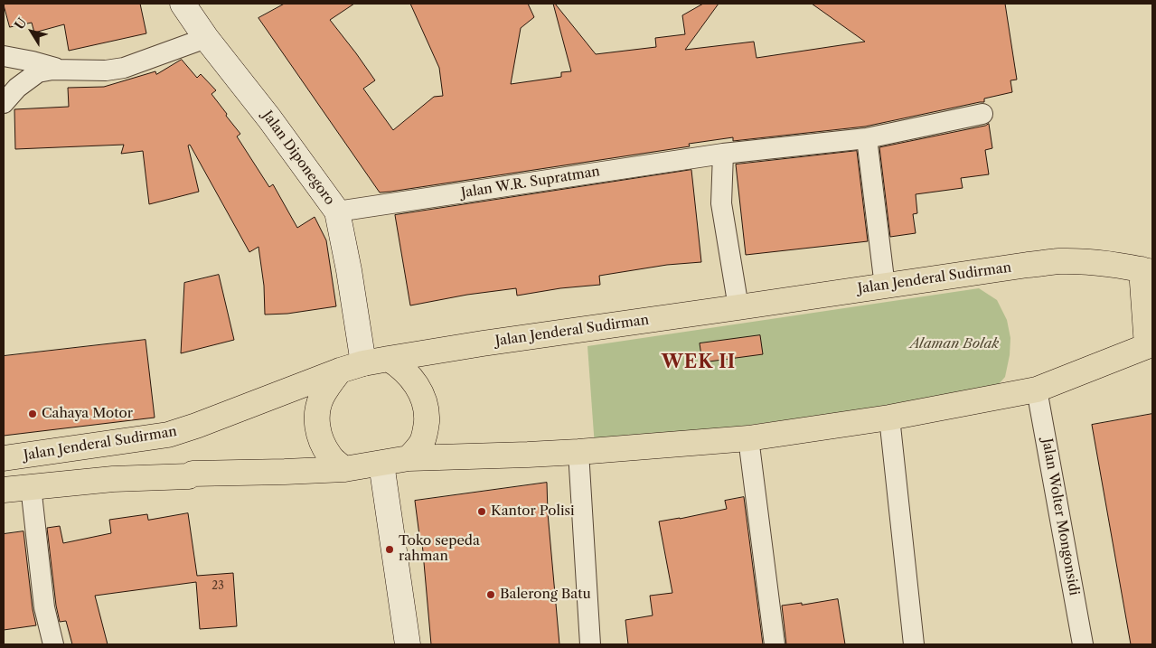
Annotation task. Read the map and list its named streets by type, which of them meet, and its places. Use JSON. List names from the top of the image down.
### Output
{
  "streets": {
    "highway": ["Jalan Jenderal Sudirman"],
    "street": ["Jalan Diponegoro", "Jalan W.R. Supratman", "Jalan Wolter Mongonsidi"]
  },
  "crossings": [
    ["Jalan Diponegoro", "Jalan W.R. Supratman"],
    ["Jalan Diponegoro", "Jalan Jenderal Sudirman"]
  ],
  "districts": ["WEK II"],
  "parks": ["Alaman Bolak"],
  "places": [
    "Cahaya Motor",
    "Kantor Polisi",
    "Toko sepeda rahman",
    "Balerong Batu"
  ],
  "house_numbers": ["23"],
  "north": "top left"
}
